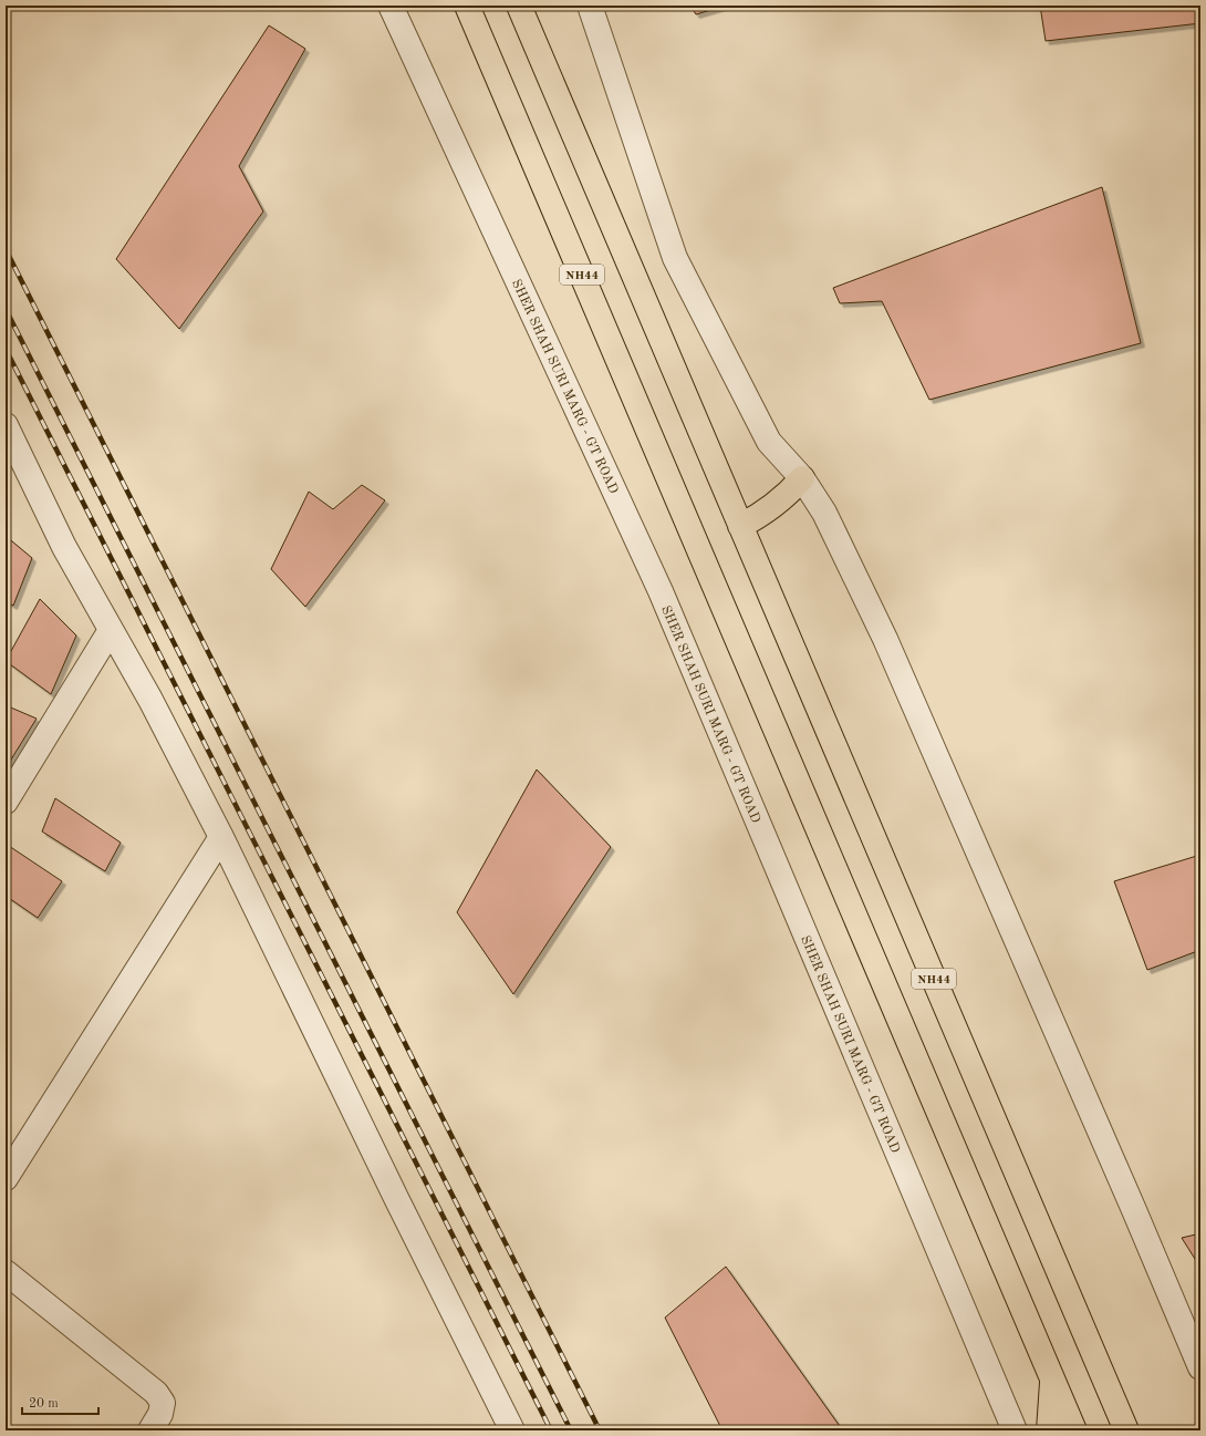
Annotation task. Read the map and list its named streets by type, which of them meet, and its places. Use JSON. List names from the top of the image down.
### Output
{
  "streets": {
    "highway": ["NH44"],
    "street": ["SHER SHAH SURI MARG - GT ROAD"]
  },
  "scale_bar": "20 m"
}
